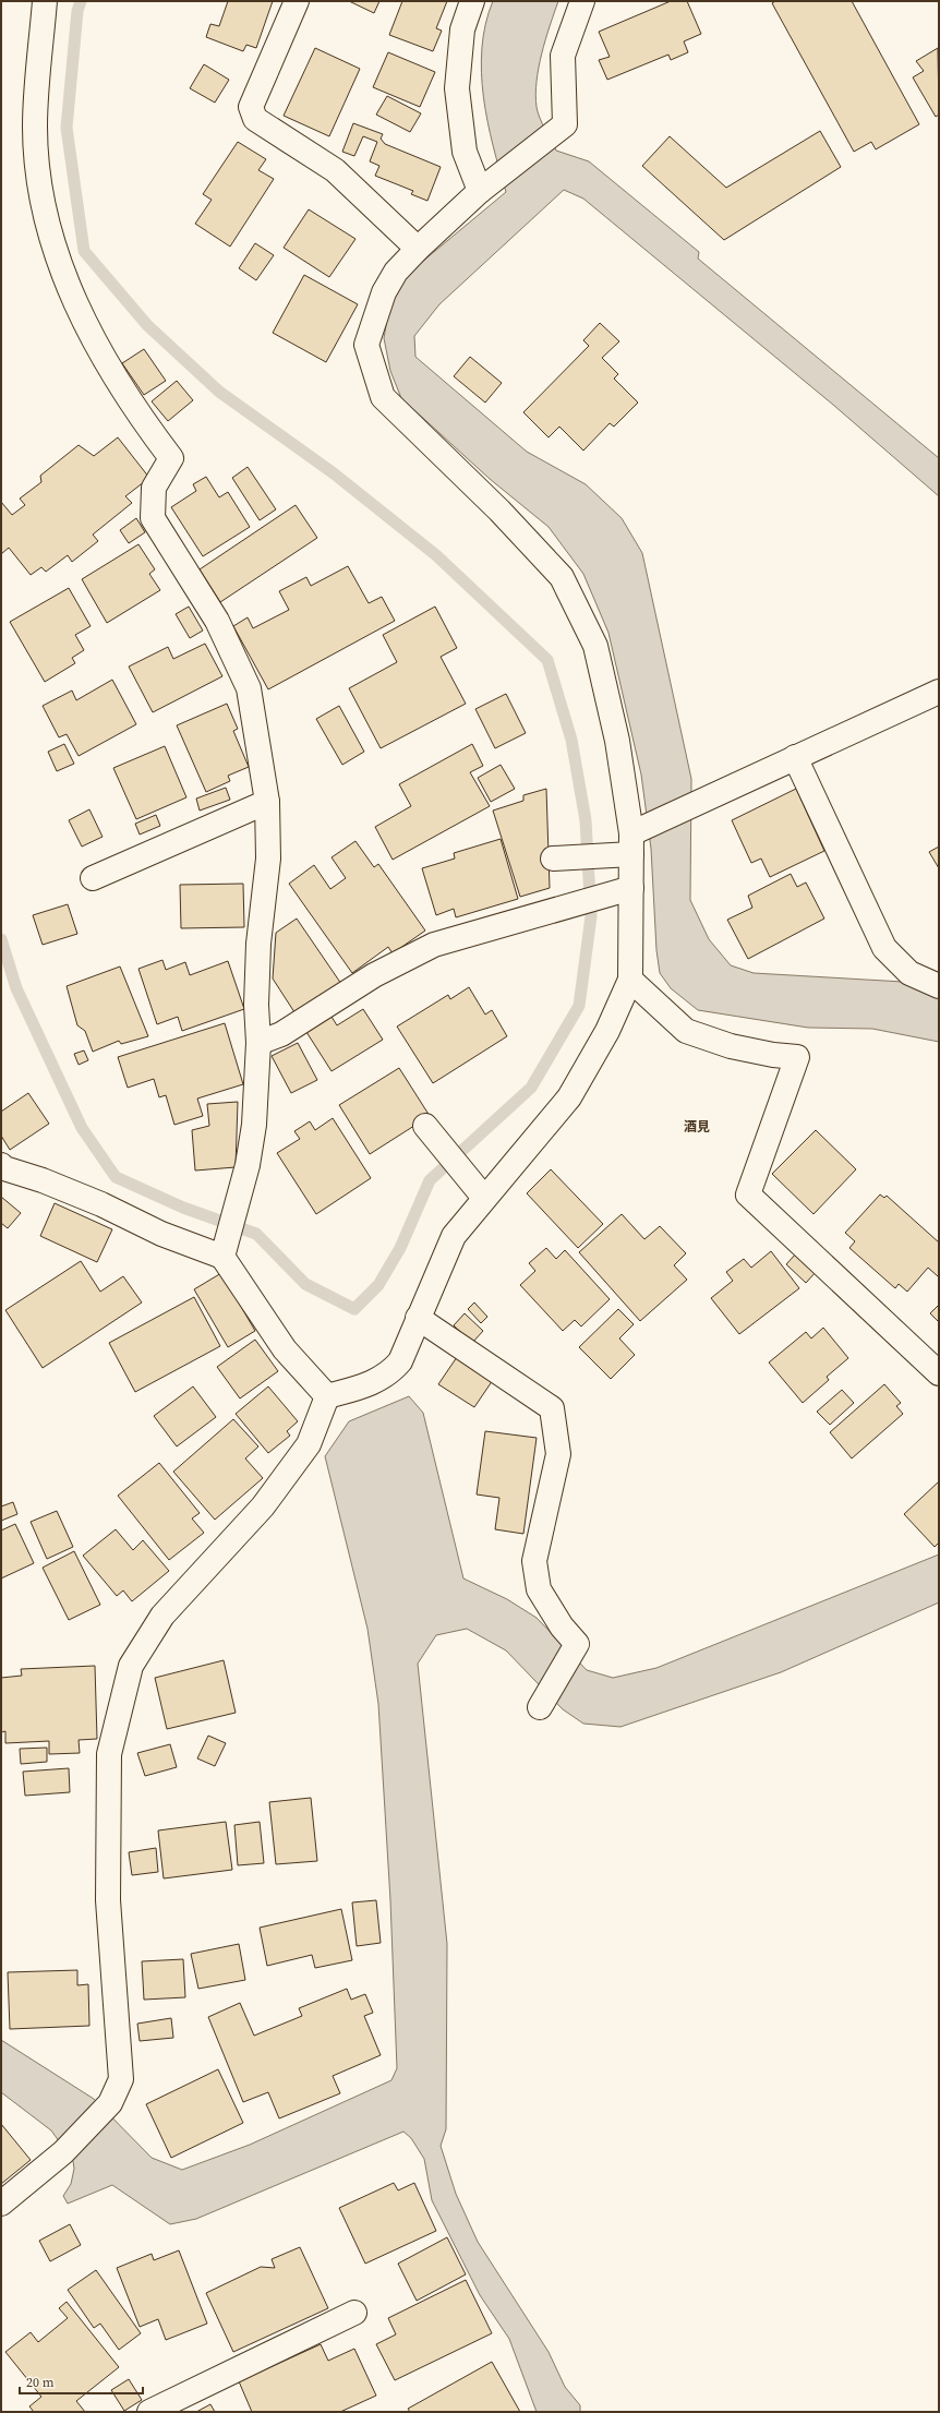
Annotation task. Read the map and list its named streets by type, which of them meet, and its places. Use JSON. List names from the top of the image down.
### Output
{
  "districts": ["酒見"],
  "scale_bar": "20 m"
}
